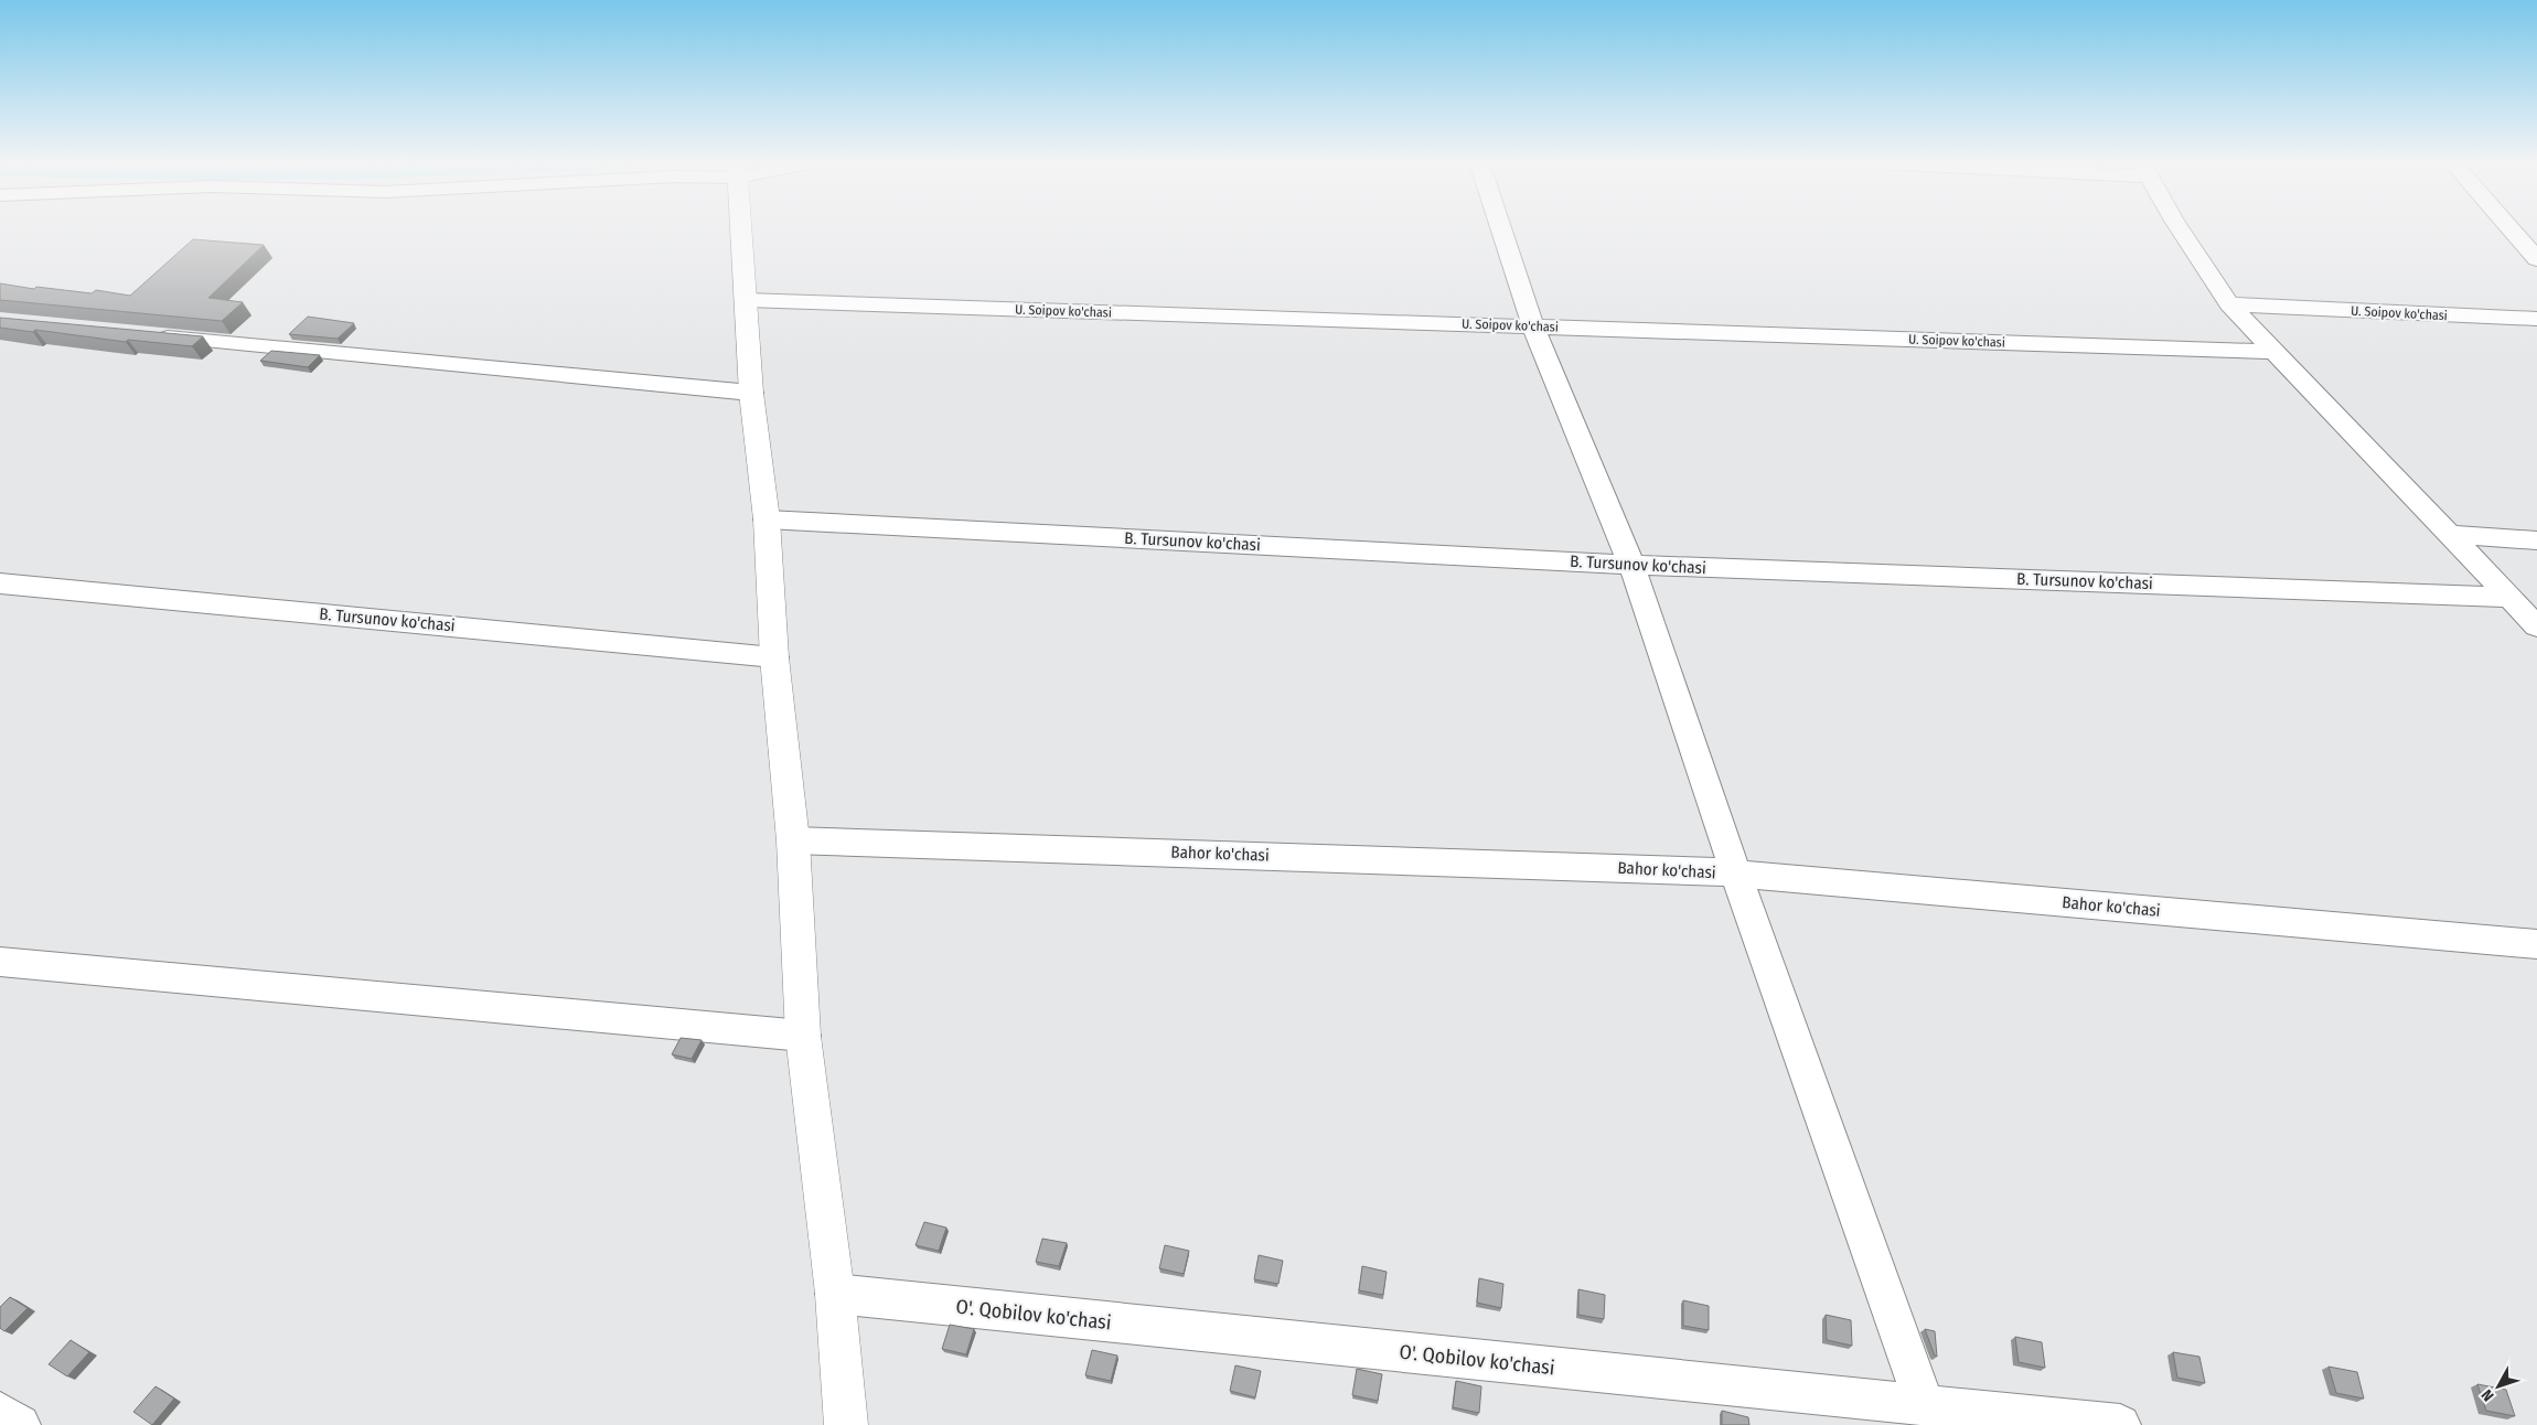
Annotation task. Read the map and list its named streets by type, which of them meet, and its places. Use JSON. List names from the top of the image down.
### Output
{
  "streets": {
    "street": [
      "U. Soipov ko'chasi",
      "B. Tursunov ko'chasi",
      "Bahor ko'chasi",
      "O'. Qobilov ko'chasi"
    ]
  },
  "north": "bottom left"
}
